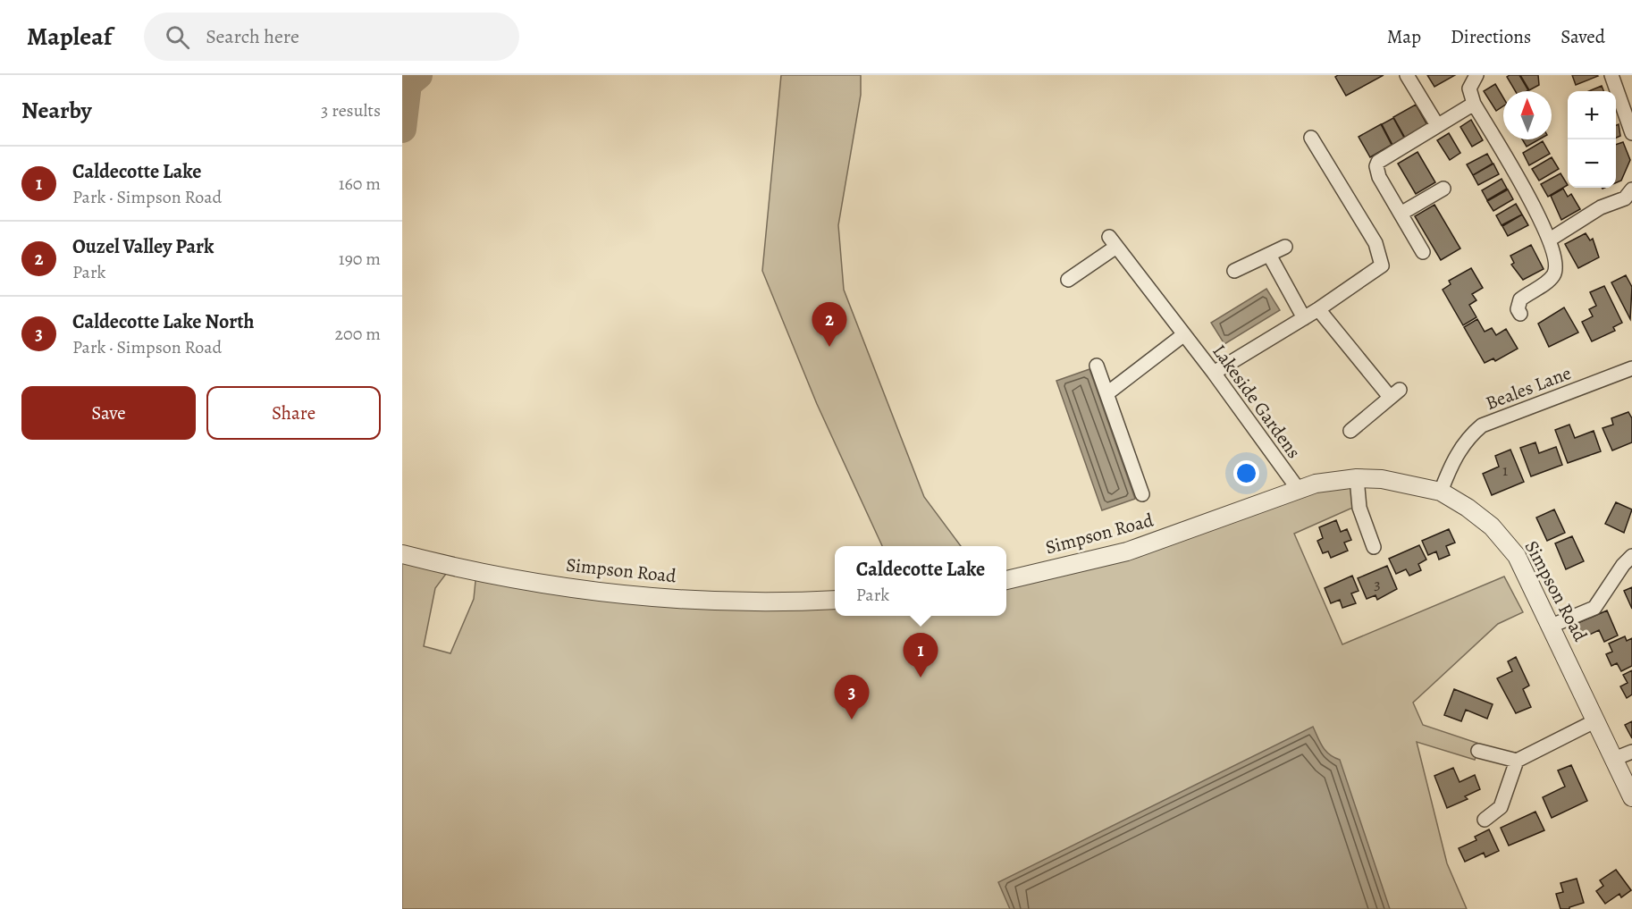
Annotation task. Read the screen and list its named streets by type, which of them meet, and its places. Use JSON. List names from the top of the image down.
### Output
{
  "streets": {
    "street": ["Beales Lane", "Lakeside Gardens", "Simpson Road"]
  },
  "crossings": [
    ["Beales Lane", "Simpson Road"],
    ["Lakeside Gardens", "Simpson Road"]
  ],
  "house_numbers": ["1", "3"],
  "north": "top",
  "page": {
    "header": "Mapleaf",
    "search": "Search here",
    "nav": ["Map", "Directions", "Saved"],
    "heading": ["Nearby", "3 results"],
    "map_buttons": ["+", "−"],
    "list": [
      {
        "mark": "1",
        "name": "Caldecotte Lake",
        "note": "Park · Simpson Road",
        "value": "160 m"
      },
      {
        "mark": "2",
        "name": "Ouzel Valley Park",
        "note": "Park",
        "value": "190 m"
      },
      {
        "mark": "3",
        "name": "Caldecotte Lake North",
        "note": "Park · Simpson Road",
        "value": "200 m"
      }
    ],
    "pins": ["2", "1", "3"],
    "buttons": ["Save", "Share"],
    "popup": ["Caldecotte Lake", "Park"]
  }
}
